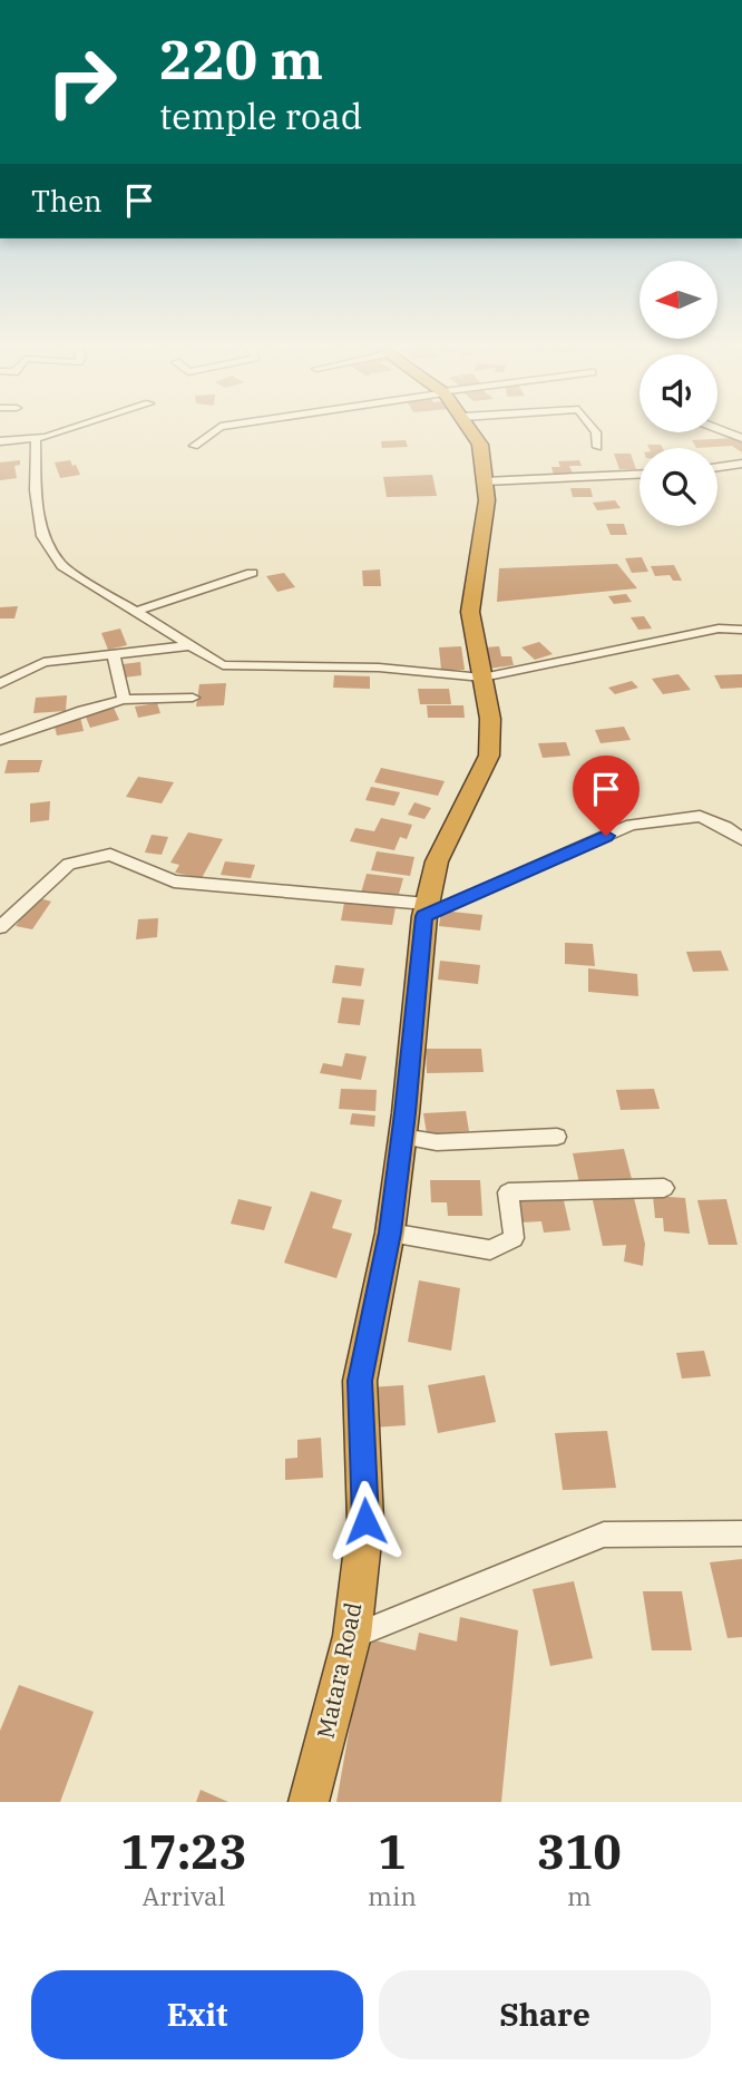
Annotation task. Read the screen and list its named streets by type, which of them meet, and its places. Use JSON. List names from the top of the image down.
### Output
{
  "streets": {
    "highway": ["Matara Road"]
  },
  "north": "left",
  "page": {
    "turn": ["220 m", "temple road"],
    "then": "Then",
    "eta": [
      "17:23",
      "Arrival",
      "1",
      "min",
      "310",
      "m"
    ],
    "buttons": ["Exit", "Share"]
  }
}
